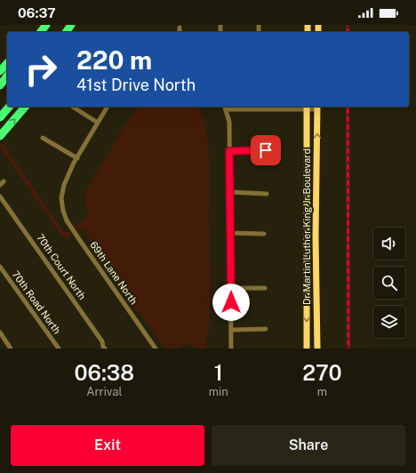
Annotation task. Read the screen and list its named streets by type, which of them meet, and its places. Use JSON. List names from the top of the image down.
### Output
{
  "streets": {
    "main road": ["Dr Martin Luther King Jr Boulevard"],
    "street": ["70th Court North", "69th Lane North", "70th Road North"]
  },
  "page": {
    "status": "06:37",
    "turn": ["220 m", "41st Drive North"],
    "eta": [
      "06:38",
      "Arrival",
      "1",
      "min",
      "270",
      "m"
    ],
    "buttons": ["Exit", "Share"]
  }
}
